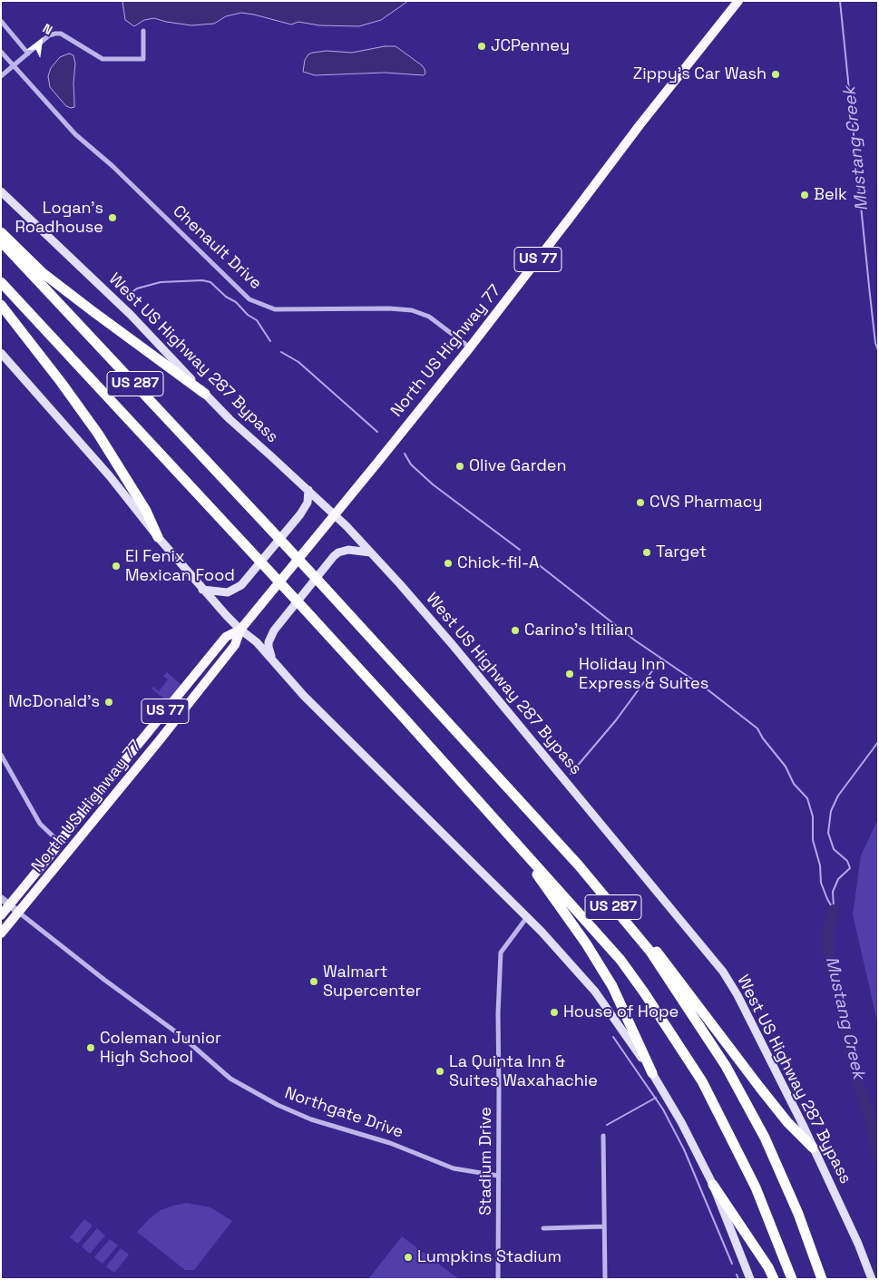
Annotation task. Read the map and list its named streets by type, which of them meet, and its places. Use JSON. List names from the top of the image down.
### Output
{
  "streets": {
    "highway": ["US 287"],
    "main road": ["US 77", "North US Highway 77", "West US Highway 287 Bypass"],
    "street": ["Chenault Drive", "Northgate Drive", "Stadium Drive"]
  },
  "crossings": [
    ["Chenault Drive", "North US Highway 77"],
    ["North US Highway 77", "West US Highway 287 Bypass"],
    ["North US Highway 77", "Northgate Drive"],
    ["Northgate Drive", "Stadium Drive"]
  ],
  "water": ["Mustang Creek"],
  "places": [
    "JCPenney",
    "Zippy's Car Wash",
    "Belk",
    "Logan's Roadhouse",
    "Olive Garden",
    "CVS Pharmacy",
    "Target",
    "Chick-fil-A",
    "El Fenix Mexican Food",
    "Carino's Itilian",
    "Holiday Inn Express & Suites",
    "McDonald's",
    "Walmart Supercenter",
    "House of Hope",
    "Coleman Junior High School",
    "La Quinta Inn & Suites Waxahachie",
    "Lumpkins Stadium"
  ],
  "north": "top right"
}
